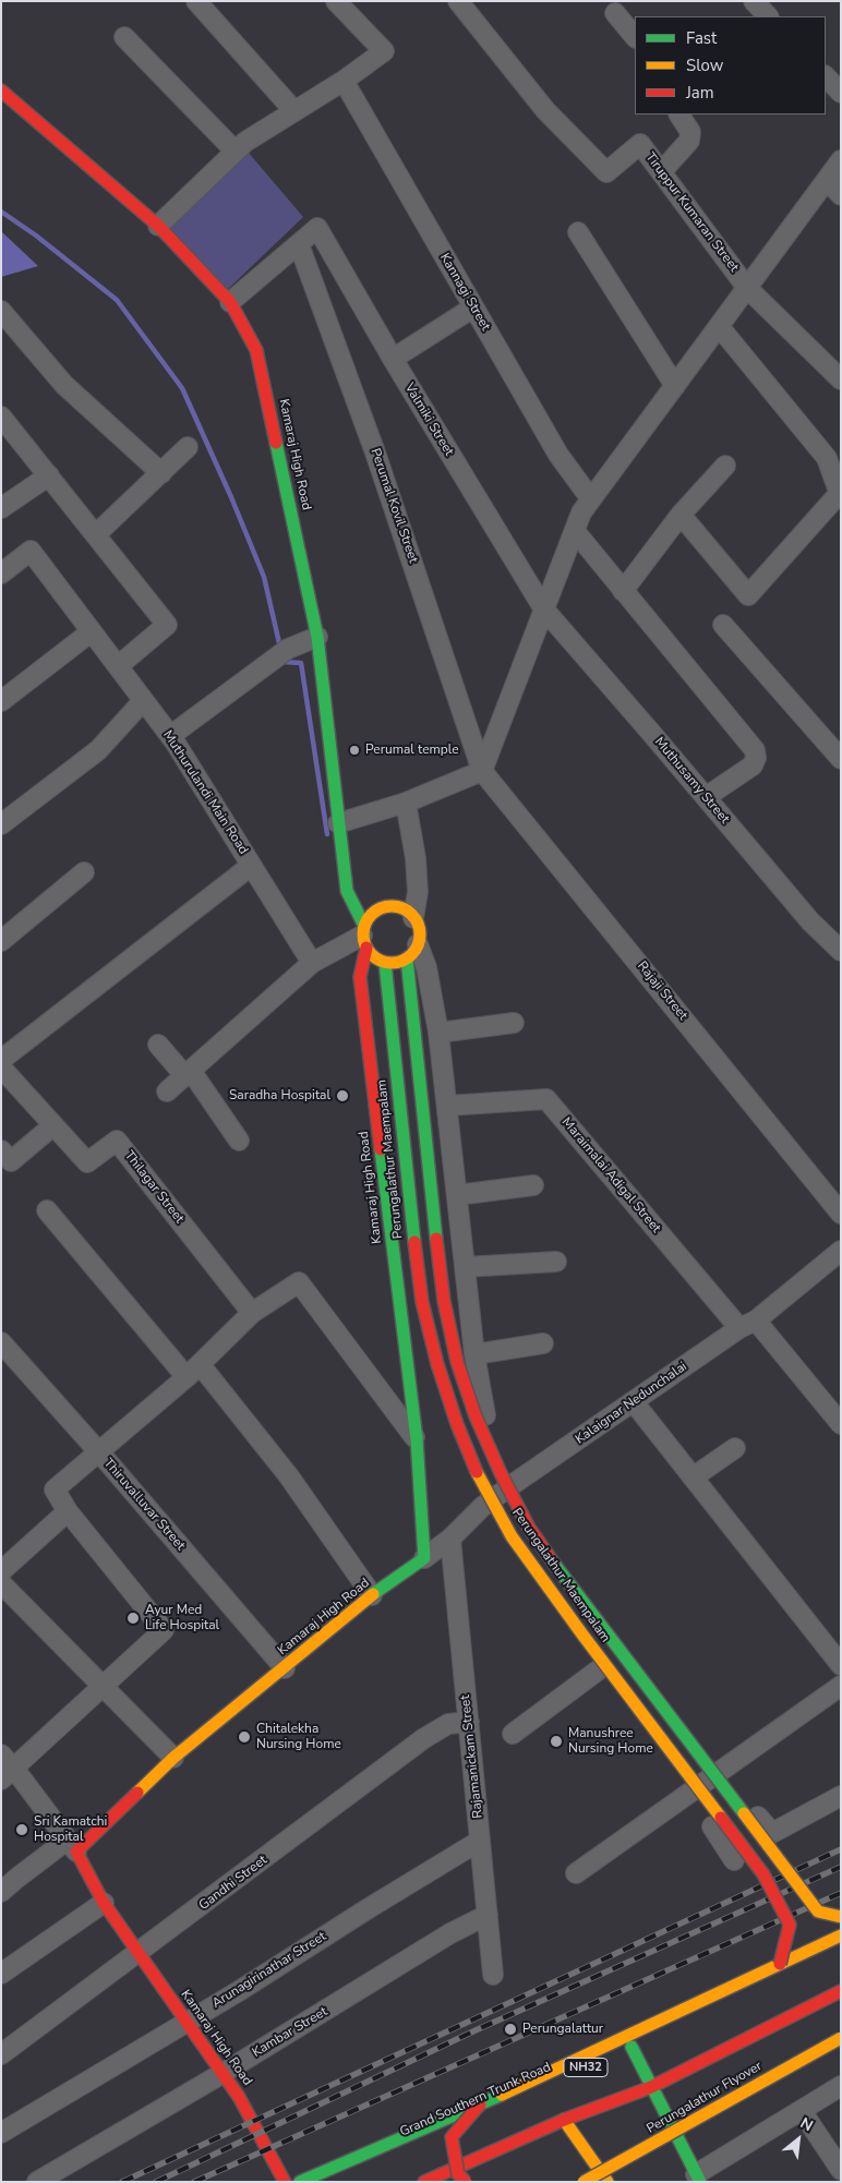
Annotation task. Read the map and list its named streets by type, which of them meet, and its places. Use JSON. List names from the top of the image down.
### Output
{
  "streets": {
    "main road": [
      "Kamaraj High Road",
      "Perungalathur Maempalam",
      "NH32",
      "Perungalathur Flyover",
      "Grand Southern Trunk Road"
    ],
    "street": [
      "Tiruppur Kumaran Street",
      "Kannagi Street",
      "Valmiki Street",
      "Perumal Kovil Street",
      "Muthusamy Street",
      "Muthurulandi Main Road",
      "Rajaji Street",
      "Maraimalai Adigal Street",
      "Thilagar Street",
      "Kalaignar Nedunchalai",
      "Thiruvalluvar Street",
      "Rajamanickam Street",
      "Gandhi Street",
      "Arunagirinathar Street",
      "Kambar Street"
    ]
  },
  "crossings": [
    ["Valmiki Street", "Perumal Kovil Street"],
    ["Valmiki Street", "Muthusamy Street"],
    ["Kamaraj High Road", "Perungalathur Maempalam"],
    ["Kamaraj High Road", "Kalaignar Nedunchalai"],
    ["Kamaraj High Road", "Thiruvalluvar Street"],
    ["Kamaraj High Road", "Gandhi Street"],
    ["Kamaraj High Road", "Arunagirinathar Street"],
    ["Kamaraj High Road", "Kambar Street"],
    ["Perumal Kovil Street", "Rajaji Street"],
    ["Maraimalai Adigal Street", "Kalaignar Nedunchalai"],
    ["Kalaignar Nedunchalai", "Rajamanickam Street"],
    ["Rajamanickam Street", "Gandhi Street"],
    ["Rajamanickam Street", "Arunagirinathar Street"],
    ["Rajamanickam Street", "Kambar Street"]
  ],
  "places": [
    "Perumal temple",
    "Saradha Hospital",
    "Ayur Med Life Hospital",
    "Chitalekha Nursing Home",
    "Manushree Nursing Home",
    "Sri Kamatchi Hospital",
    "Perungalattur"
  ],
  "legend": ["Fast", "Slow", "Jam"],
  "north": "top right"
}
